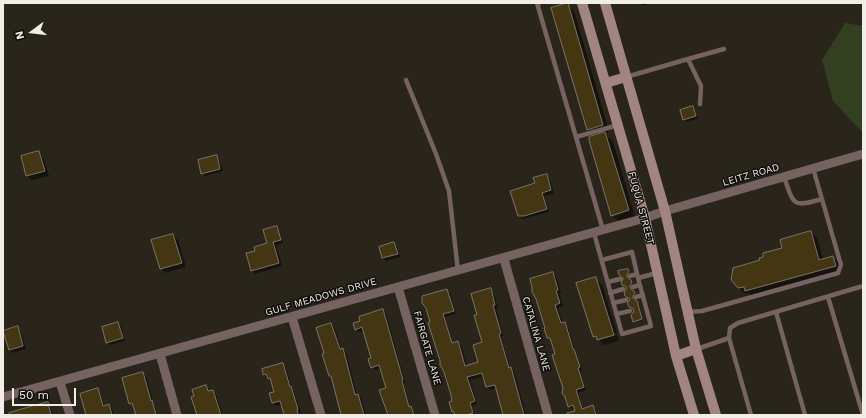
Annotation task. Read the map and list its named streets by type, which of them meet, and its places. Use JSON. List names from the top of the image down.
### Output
{
  "streets": {
    "main road": ["FUQUA STREET"],
    "street": [
      "LEITZ ROAD",
      "GULF MEADOWS DRIVE",
      "CATALINA LANE",
      "FAIRGATE LANE"
    ]
  },
  "crossings": [
    ["LEITZ ROAD", "FUQUA STREET"],
    ["LEITZ ROAD", "GULF MEADOWS DRIVE"],
    ["FUQUA STREET", "GULF MEADOWS DRIVE"],
    ["GULF MEADOWS DRIVE", "CATALINA LANE"],
    ["GULF MEADOWS DRIVE", "FAIRGATE LANE"]
  ],
  "scale_bar": "50 m",
  "north": "left"
}
